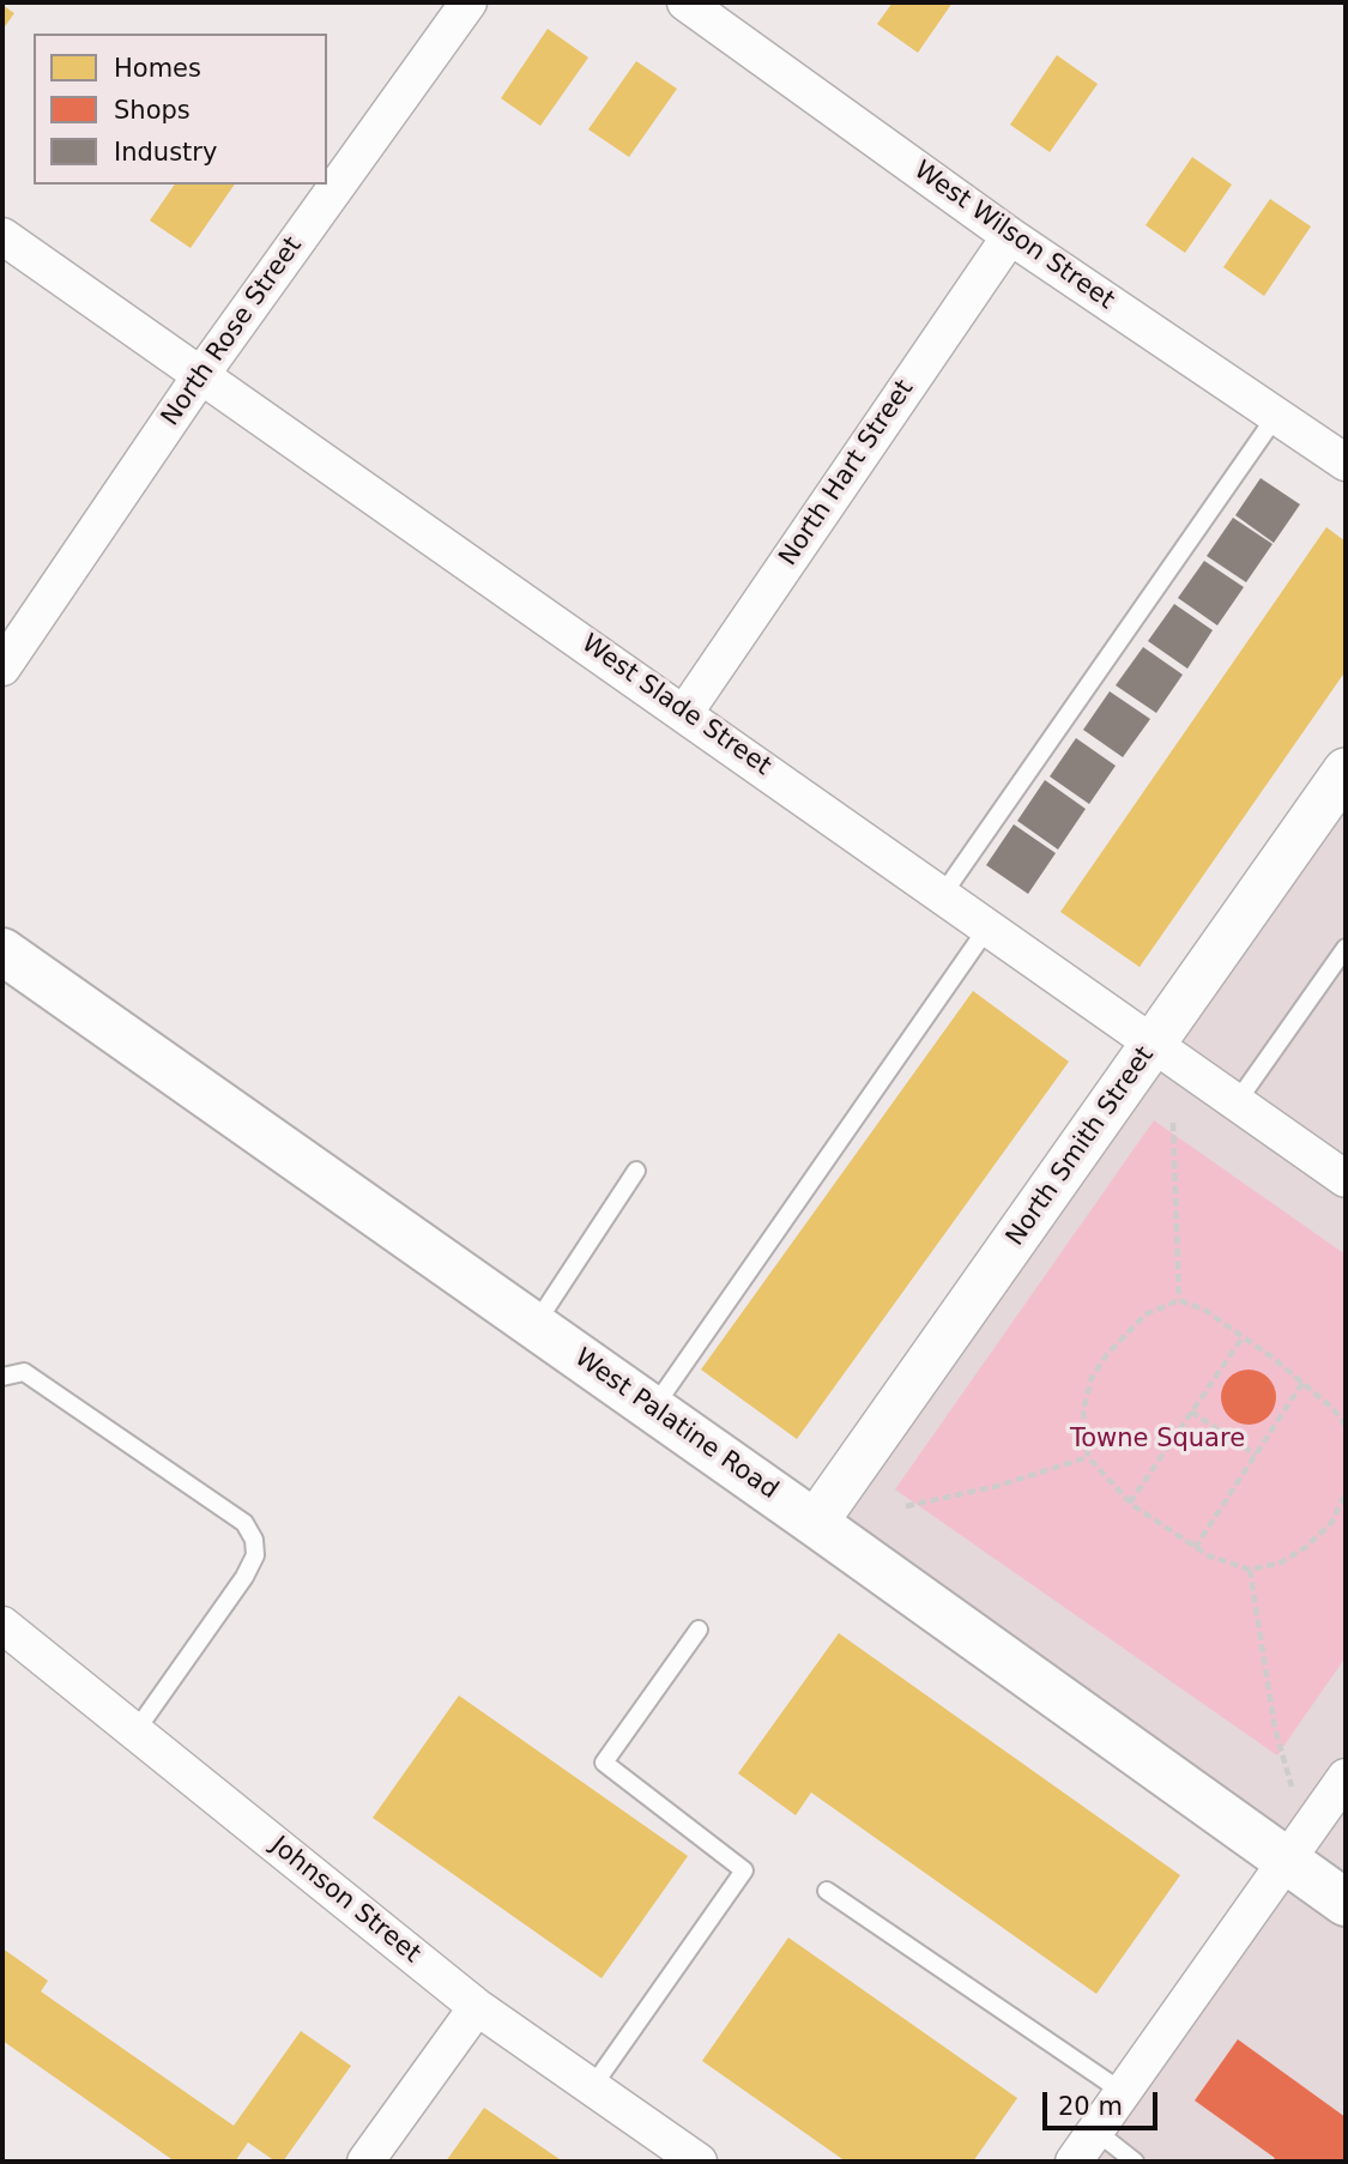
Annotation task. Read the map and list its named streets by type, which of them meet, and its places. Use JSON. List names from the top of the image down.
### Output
{
  "streets": {
    "main road": ["West Palatine Road"],
    "street": [
      "West Wilson Street",
      "North Rose Street",
      "North Hart Street",
      "West Slade Street",
      "North Smith Street",
      "Johnson Street"
    ]
  },
  "crossings": [
    ["West Wilson Street", "North Hart Street"],
    ["North Rose Street", "West Slade Street"],
    ["North Hart Street", "West Slade Street"],
    ["West Slade Street", "North Smith Street"],
    ["North Smith Street", "West Palatine Road"]
  ],
  "parks": ["Towne Square"],
  "legend": ["Homes", "Shops", "Industry"],
  "scale_bar": "20 m"
}
